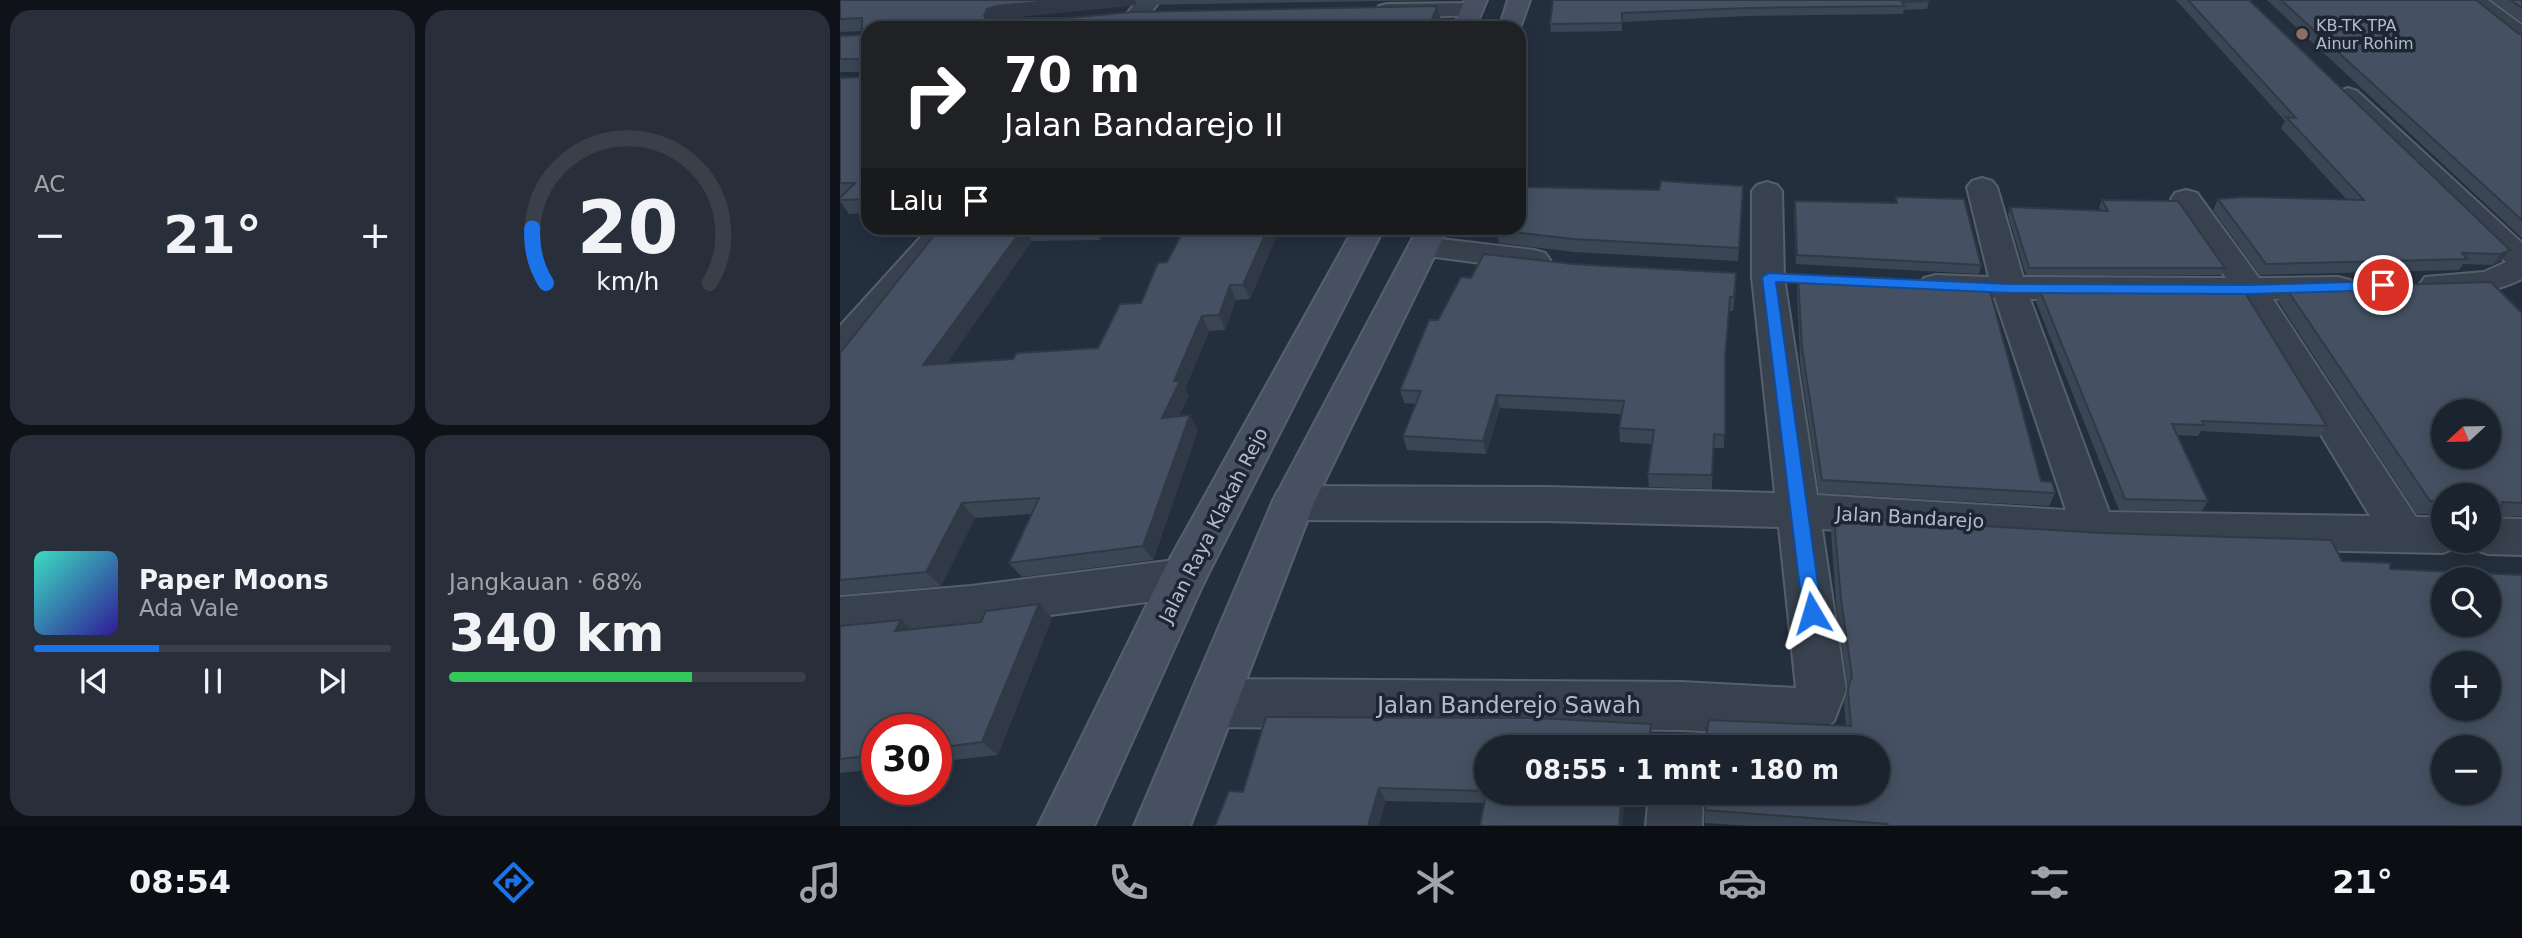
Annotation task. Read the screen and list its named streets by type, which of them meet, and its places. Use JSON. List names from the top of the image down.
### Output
{
  "streets": {
    "main road": ["Jalan Raya Klakah Rejo"],
    "street": ["Jalan Bandarejo", "Jalan Banderejo Sawah"]
  },
  "crossings": [
    ["Jalan Bandarejo", "Jalan Banderejo Sawah"]
  ],
  "places": ["KB-TK TPA Ainur Rohim"],
  "north": "left",
  "page": {
    "tile": [
      "AC",
      ["Jangkauan · 68%", "340 km"]
    ],
    "turn": ["70 m", "Jalan Bandarejo II"],
    "then": "Lalu",
    "heat": ["−", "21°", "+"],
    "map_buttons": ["+", "−"],
    "song": ["Paper Moons", "Ada Vale"],
    "limit": "30",
    "trip": "08:55 · 1 mnt · 180 m",
    "tabs": ["08:54", "21°"],
    "gauge": ["20", "km/h"]
  }
}
